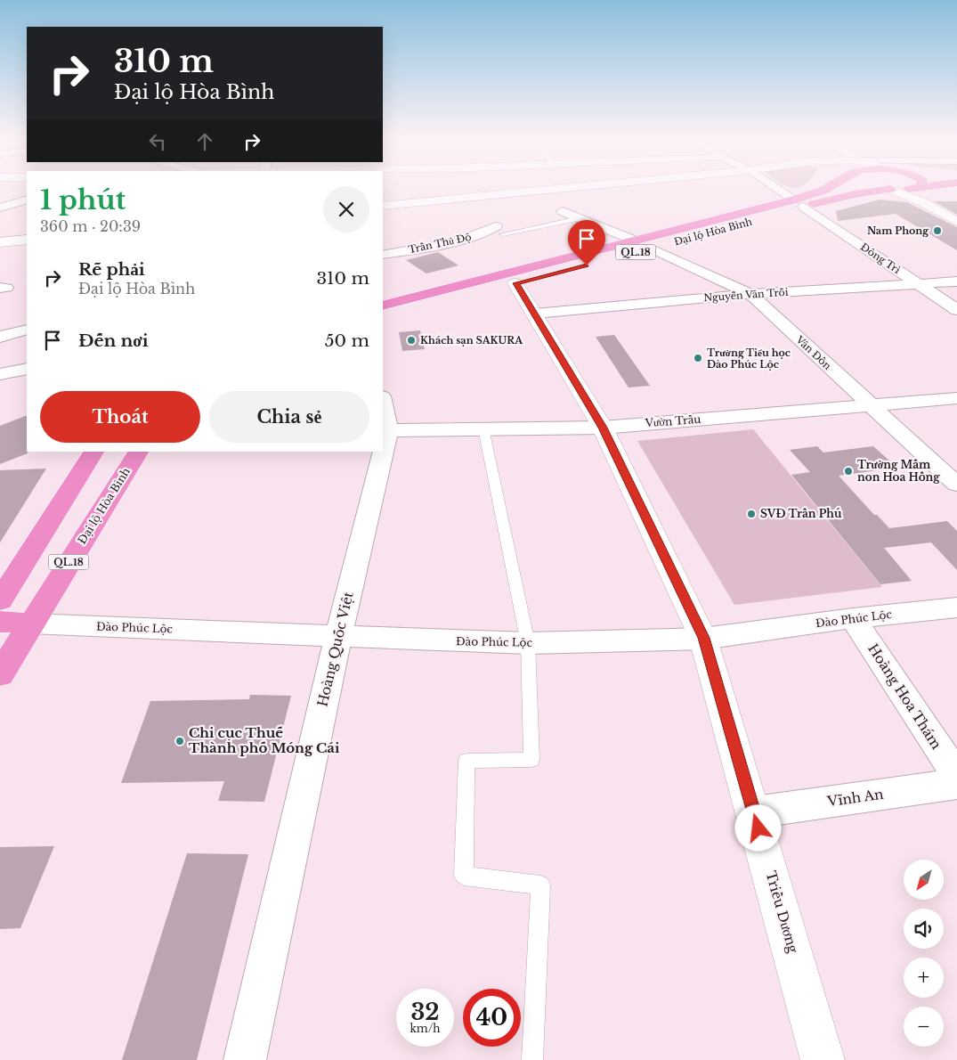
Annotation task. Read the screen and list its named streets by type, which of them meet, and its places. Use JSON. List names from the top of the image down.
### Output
{
  "streets": {
    "highway": ["Đại lộ Hòa Bình", "QL.18"],
    "street": [
      "Trần Thủ Độ",
      "Đông Trì",
      "Nguyễn Văn Trỗi",
      "Vân Đồn",
      "Vườn Trầu",
      "Đào Phúc Lộc",
      "Hoàng Quốc Việt",
      "Hoàng Hoa Thám",
      "Vĩnh An",
      "Triều Dương"
    ]
  },
  "crossings": [
    ["Đại lộ Hòa Bình", "Đông Trì"],
    ["Đại lộ Hòa Bình", "Vân Đồn"],
    ["Đại lộ Hòa Bình", "Đào Phúc Lộc"],
    ["Đại lộ Hòa Bình", "Triều Dương"],
    ["Đông Trì", "Nguyễn Văn Trỗi"],
    ["Nguyễn Văn Trỗi", "Vân Đồn"],
    ["Nguyễn Văn Trỗi", "Triều Dương"],
    ["Vân Đồn", "Vườn Trầu"],
    ["Vườn Trầu", "Hoàng Quốc Việt"],
    ["Vườn Trầu", "Triều Dương"],
    ["Đào Phúc Lộc", "Hoàng Quốc Việt"],
    ["Đào Phúc Lộc", "Hoàng Hoa Thám"],
    ["Đào Phúc Lộc", "Triều Dương"],
    ["Vĩnh An", "Triều Dương"]
  ],
  "places": [
    "Nam Phong",
    "Khách sạn SAKURA",
    "Trường Tiểu học Đào Phúc Lộc",
    "Trường Mầm non Hoa Hồng",
    "SVĐ Trần Phú",
    "Chi cục Thuế Thành phố Móng Cái"
  ],
  "north": "bottom left",
  "page": {
    "turn": ["310 m", "Đại lộ Hòa Bình"],
    "heading": ["1 phút", "360 m · 20:39"],
    "list": [
      {
        "name": "Rẽ phải",
        "note": "Đại lộ Hòa Bình",
        "value": "310 m"
      },
      {
        "name": "Đến nơi",
        "value": "50 m"
      }
    ],
    "buttons": ["Thoát", "Chia sẻ"],
    "map_buttons": ["+", "−"],
    "speed": "32 km/h",
    "limit": "40"
  }
}
